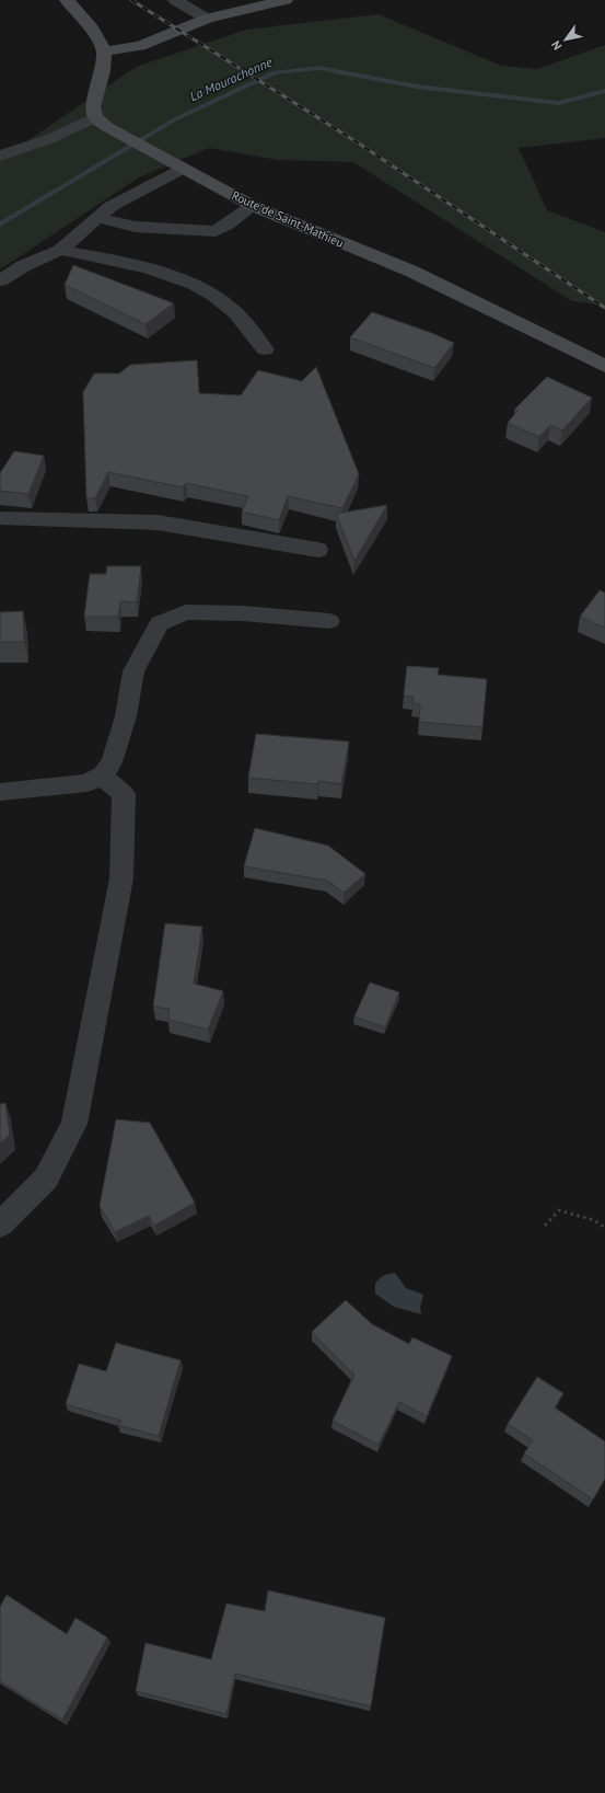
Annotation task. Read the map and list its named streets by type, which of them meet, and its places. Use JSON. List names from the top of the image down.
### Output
{
  "streets": {
    "street": ["Route de Saint-Mathieu"]
  },
  "water": ["La Mourachonne"],
  "north": "bottom left"
}
